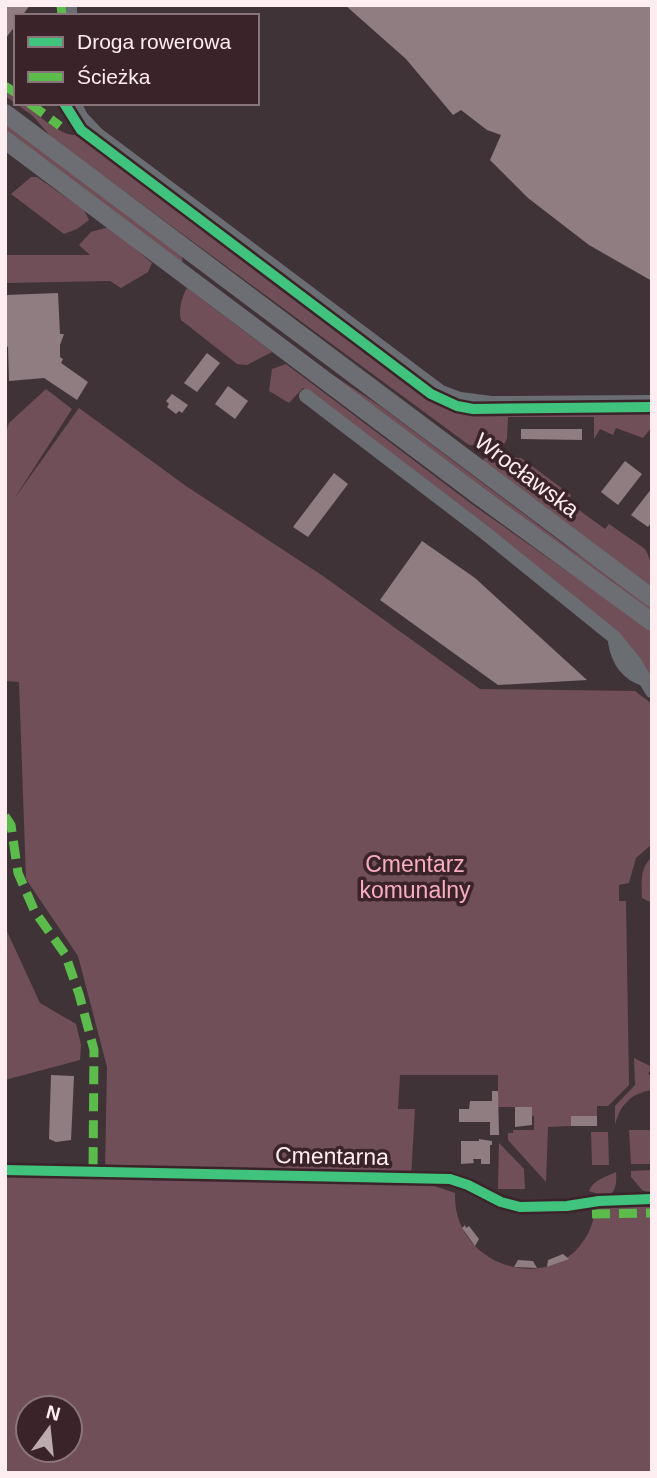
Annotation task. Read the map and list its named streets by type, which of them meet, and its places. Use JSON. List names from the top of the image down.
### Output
{
  "streets": {
    "main road": ["Wrocławska"],
    "street": ["Cmentarna"]
  },
  "parks": ["Cmentarz komunalny"],
  "legend": ["Droga rowerowa", "Ścieżka"],
  "north": "top"
}
